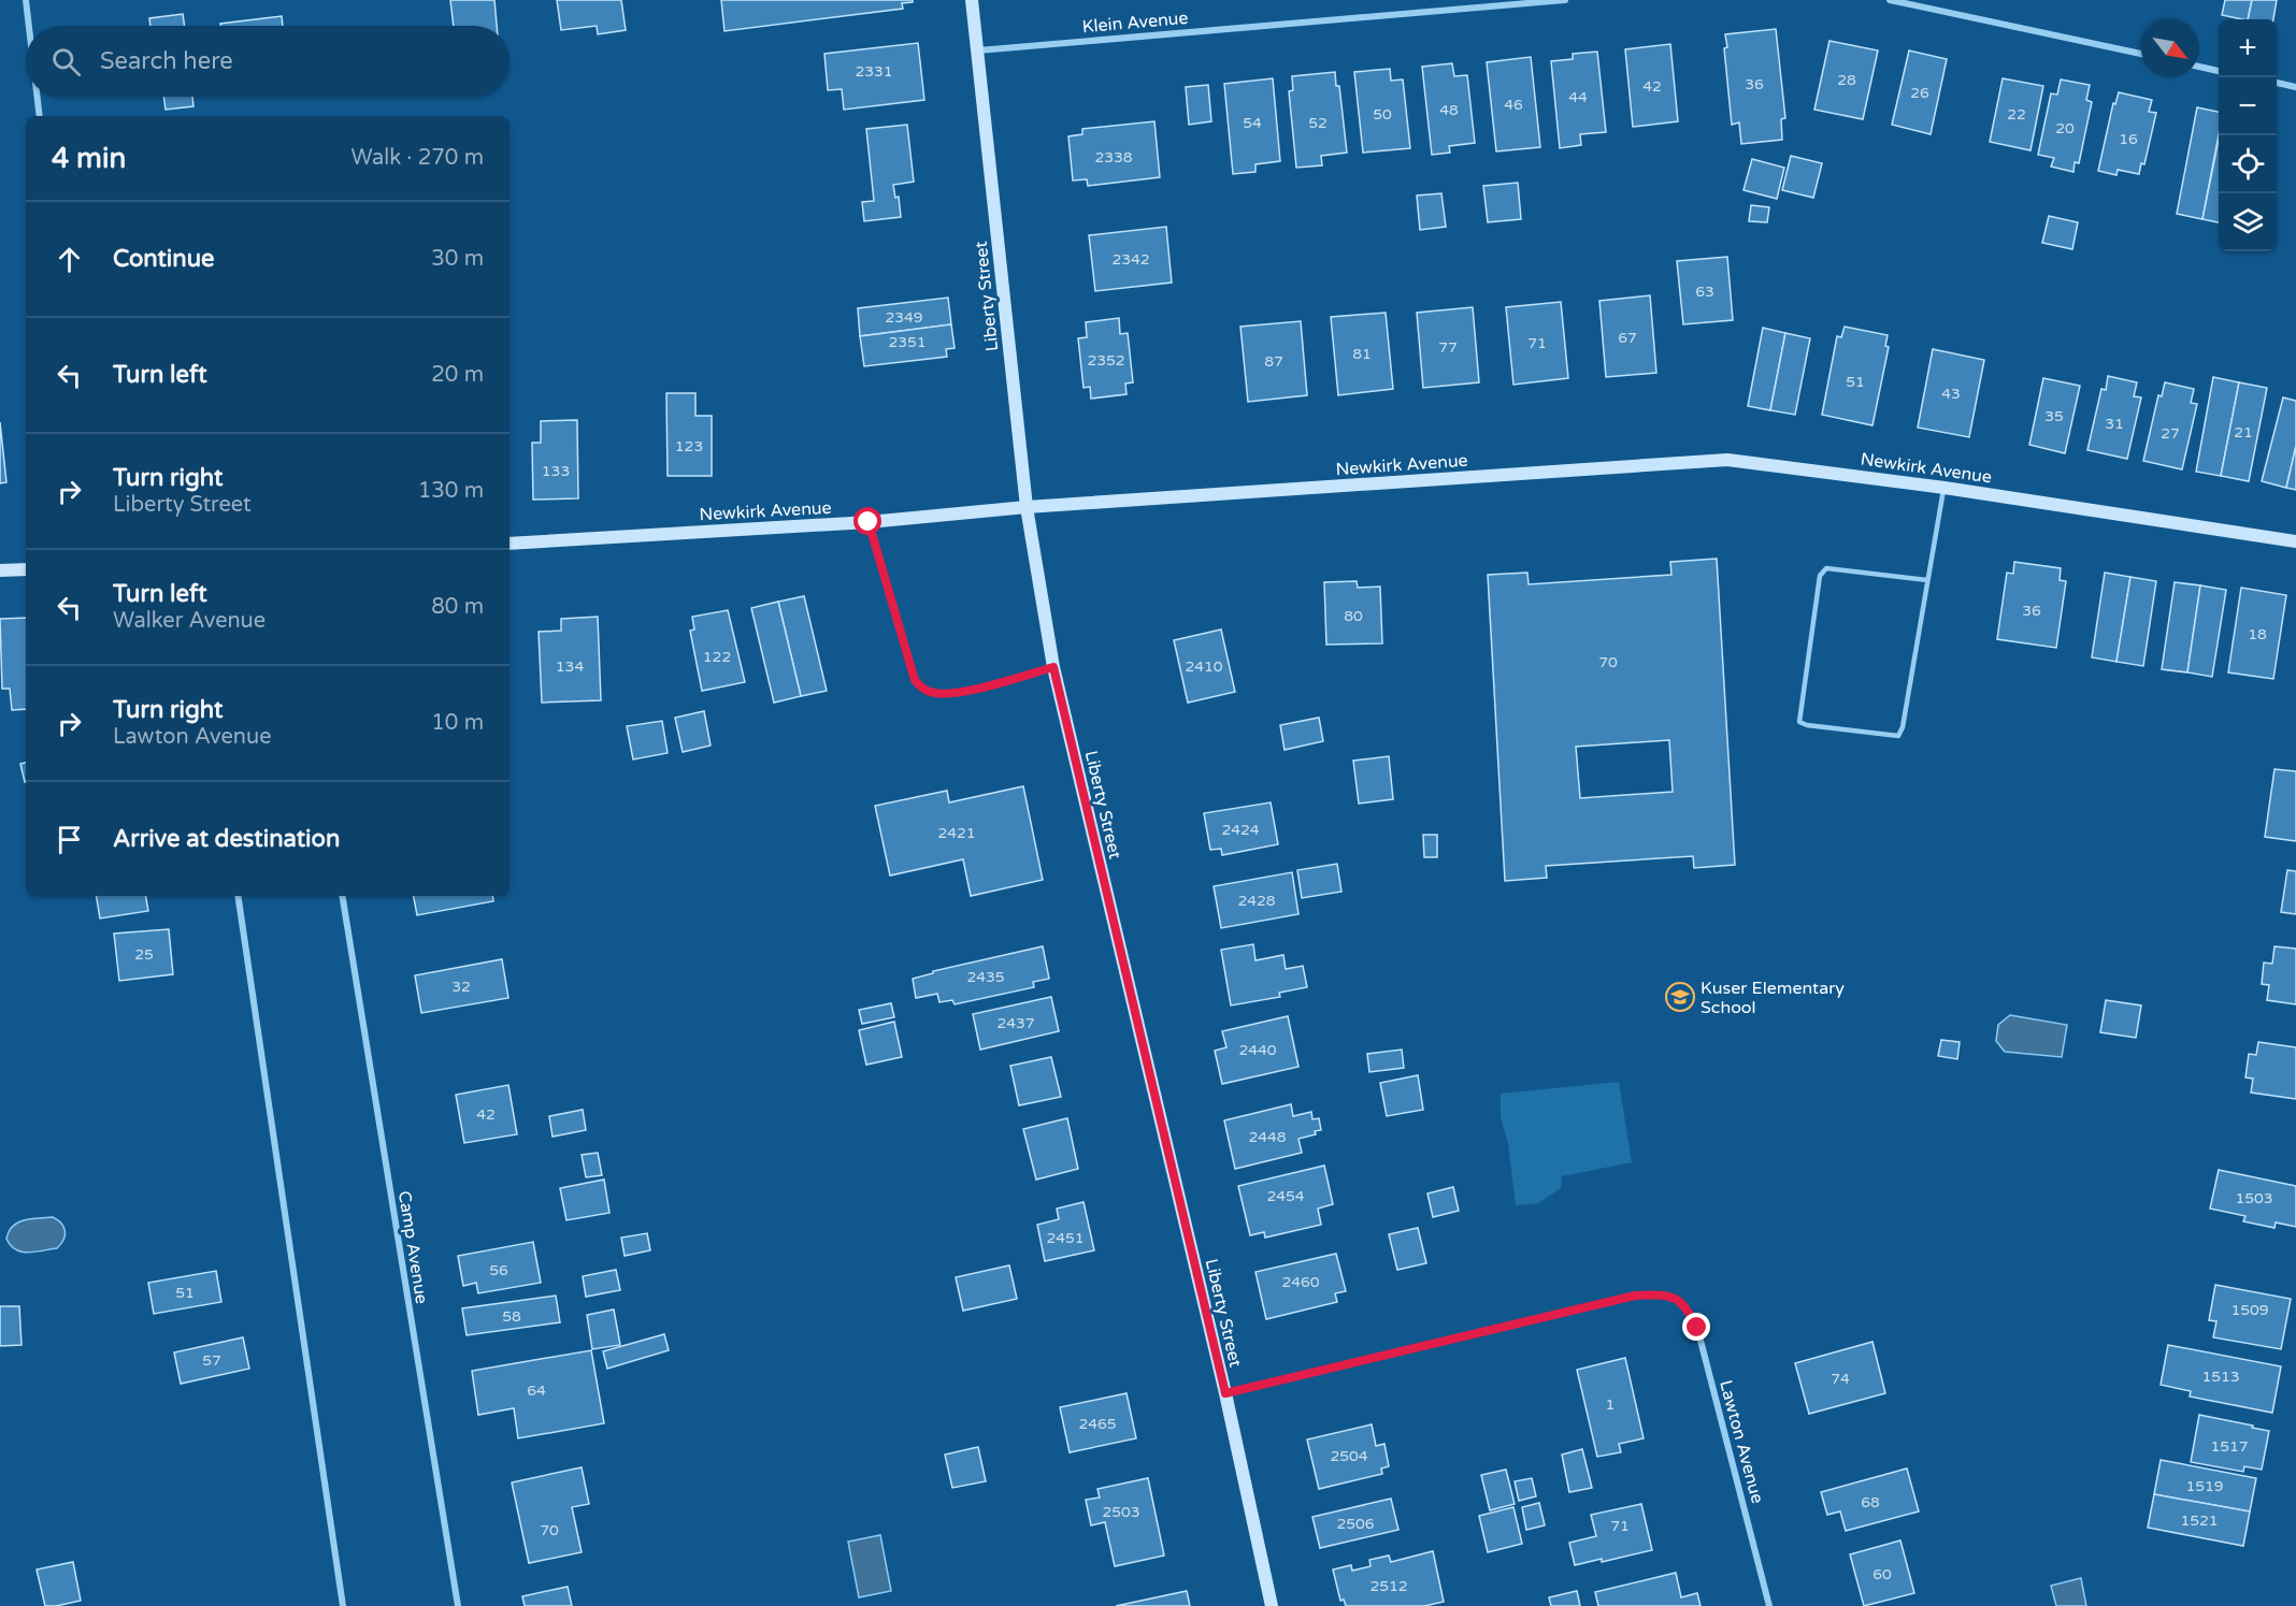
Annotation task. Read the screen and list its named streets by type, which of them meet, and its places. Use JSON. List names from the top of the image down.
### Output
{
  "streets": {
    "street": [
      "Klein Avenue",
      "Liberty Street",
      "Newkirk Avenue",
      "Camp Avenue",
      "Lawton Avenue"
    ]
  },
  "crossings": [
    ["Klein Avenue", "Liberty Street"],
    ["Liberty Street", "Newkirk Avenue"],
    ["Liberty Street", "Lawton Avenue"]
  ],
  "places": {
    "school or university": ["Kuser Elementary School"]
  },
  "house_numbers": [
    "2331",
    "28",
    "36",
    "42",
    "26",
    "44",
    "46",
    "48",
    "50",
    "22",
    "54",
    "52",
    "20",
    "16",
    "2338",
    "2342",
    "63",
    "2349",
    "67",
    "2351",
    "71",
    "77",
    "81",
    "2352",
    "87",
    "51",
    "43",
    "35",
    "31",
    "21",
    "27",
    "123",
    "133",
    "36",
    "80",
    "18",
    "122",
    "70",
    "134",
    "2410",
    "2424",
    "2421",
    "2428",
    "25",
    "2435",
    "32",
    "2437",
    "2440",
    "42",
    "2448",
    "2454",
    "1503",
    "2451",
    "56",
    "2460",
    "51",
    "1509",
    "58",
    "57",
    "1513",
    "74",
    "64",
    "1",
    "2465",
    "1517",
    "2504",
    "1519",
    "68",
    "2503",
    "1521",
    "2506",
    "71",
    "70",
    "60",
    "2512"
  ],
  "north": "bottom right",
  "page": {
    "map_buttons": ["+", "−"],
    "search": "Search here",
    "heading": ["4 min", "Walk · 270 m"],
    "list": [
      ["Continue", "30 m"],
      ["Turn left", "20 m"],
      ["Turn right", "Liberty Street", "130 m"],
      ["Turn left", "Walker Avenue", "80 m"],
      ["Turn right", "Lawton Avenue", "10 m"],
      "Arrive at destination"
    ]
  }
}
